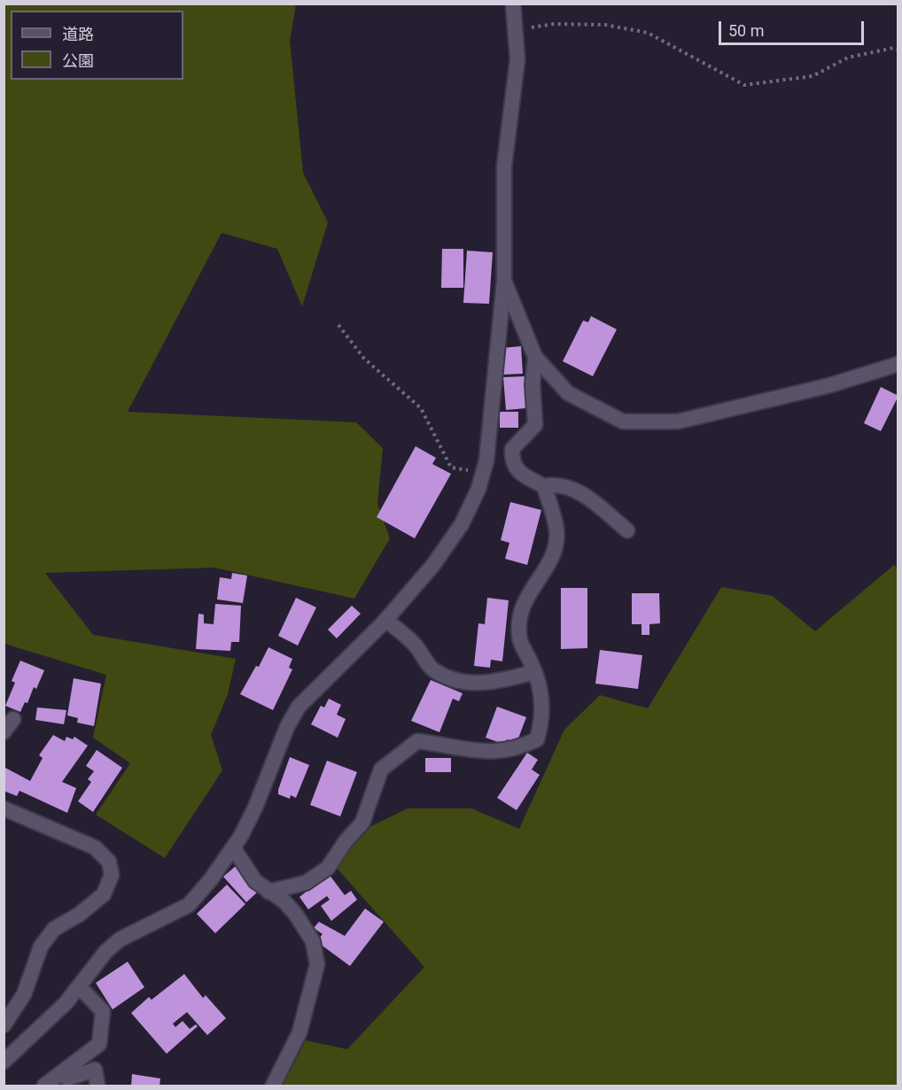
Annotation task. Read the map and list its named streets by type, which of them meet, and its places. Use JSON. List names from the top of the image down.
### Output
{
  "legend": ["道路", "公園"],
  "scale_bar": "50 m"
}
